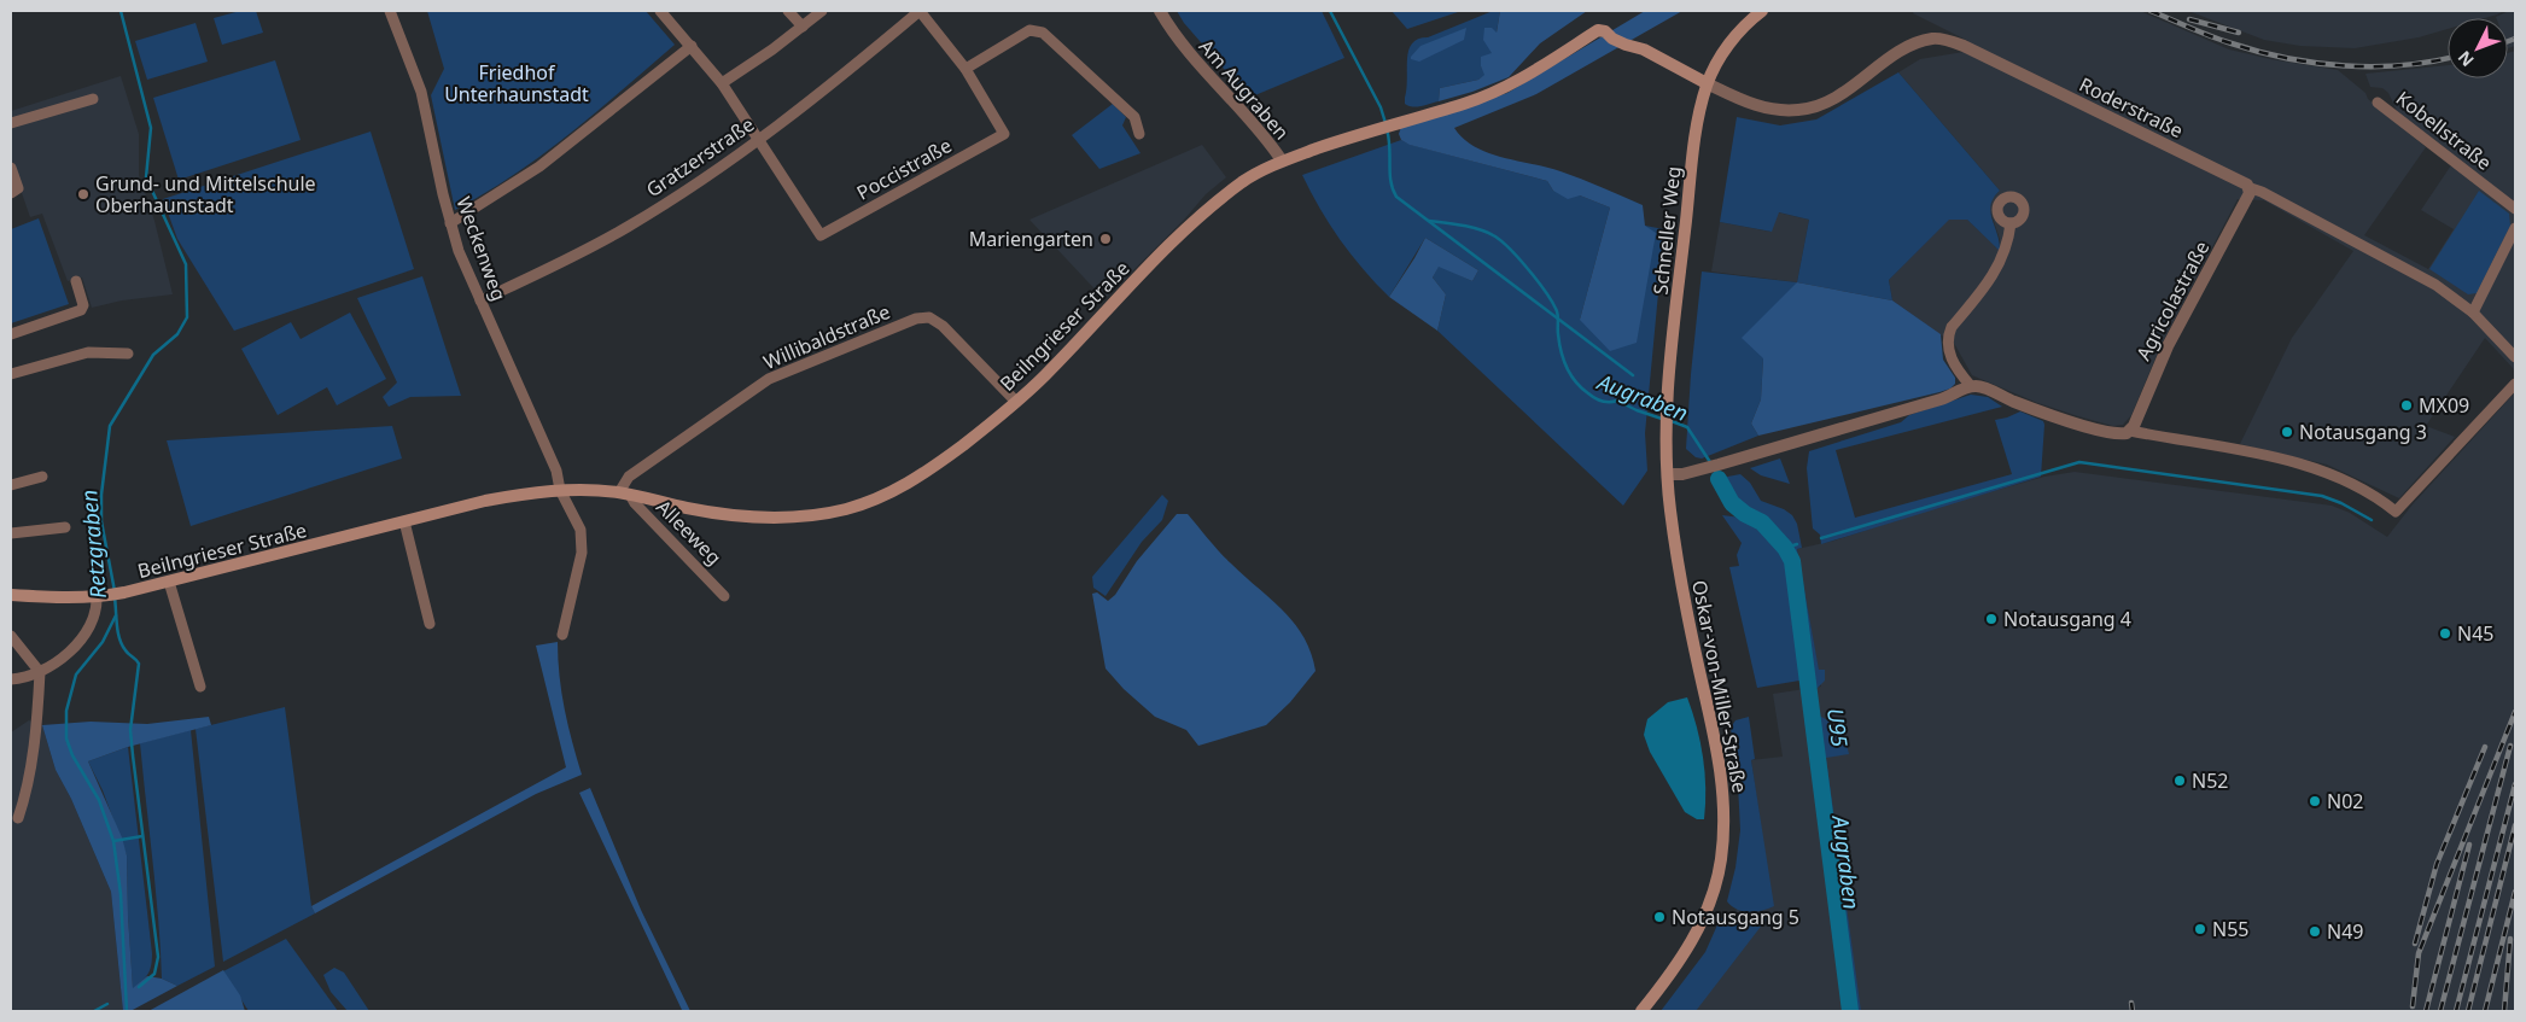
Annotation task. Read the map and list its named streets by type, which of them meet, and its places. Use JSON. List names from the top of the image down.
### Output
{
  "streets": {
    "main road": ["Schneller Weg", "Beilngrieser Straße", "Oskar-von-Miller-Straße"],
    "street": [
      "Am Augraben",
      "Roderstraße",
      "Kobellstraße",
      "Gratzerstraße",
      "Poccistraße",
      "Weckenweg",
      "Agricolastraße",
      "Willibaldstraße",
      "Alleeweg"
    ]
  },
  "crossings": [
    ["Am Augraben", "Beilngrieser Straße"],
    ["Roderstraße", "Schneller Weg"],
    ["Roderstraße", "Agricolastraße"],
    ["Roderstraße", "Beilngrieser Straße"],
    ["Gratzerstraße", "Poccistraße"],
    ["Gratzerstraße", "Weckenweg"],
    ["Schneller Weg", "Beilngrieser Straße"],
    ["Schneller Weg", "Oskar-von-Miller-Straße"],
    ["Weckenweg", "Beilngrieser Straße"],
    ["Beilngrieser Straße", "Willibaldstraße"],
    ["Beilngrieser Straße", "Alleeweg"],
    ["Willibaldstraße", "Alleeweg"]
  ],
  "water": ["Augraben", "Retzgraben", "U95"],
  "parks": ["Friedhof Unterhaunstadt"],
  "places": [
    "Grund- und Mittelschule Oberhaunstadt",
    "Mariengarten",
    "MX09",
    "Notausgang 3",
    "Notausgang 4",
    "N45",
    "N52",
    "N02",
    "Notausgang 5",
    "N55",
    "N49"
  ],
  "north": "bottom left"
}
